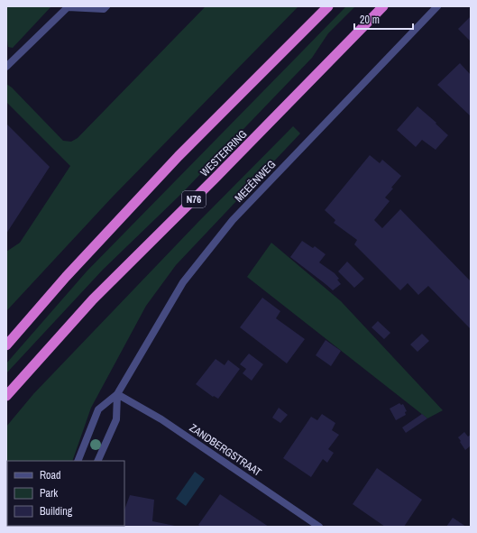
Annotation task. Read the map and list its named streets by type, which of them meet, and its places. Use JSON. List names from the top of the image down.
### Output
{
  "streets": {
    "highway": ["WESTERRING", "N76"],
    "street": ["MEEËNWEG", "ZANDBERGSTRAAT"]
  },
  "crossings": [
    ["MEEËNWEG", "ZANDBERGSTRAAT"]
  ],
  "legend": ["Road", "Park", "Building"],
  "scale_bar": "20 m"
}
